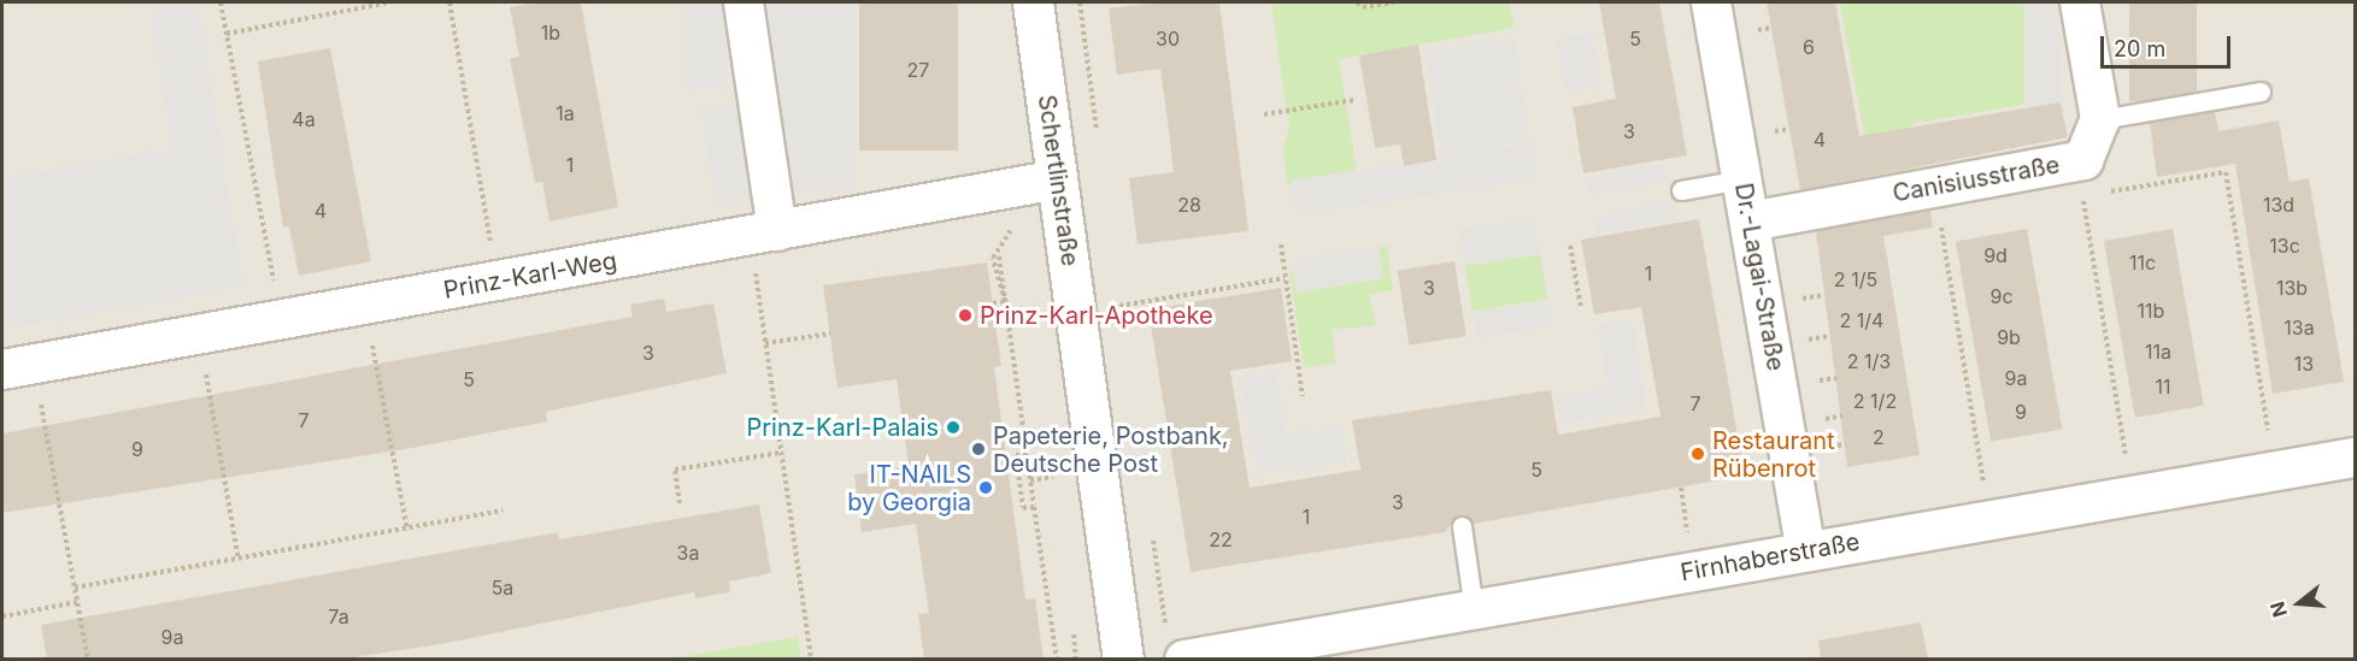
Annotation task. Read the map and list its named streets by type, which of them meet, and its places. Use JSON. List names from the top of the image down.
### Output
{
  "streets": {
    "street": [
      "Canisiusstraße",
      "Schertlinstraße",
      "Prinz-Karl-Weg",
      "Dr.-Lagai-Straße",
      "Firnhaberstraße"
    ]
  },
  "crossings": [
    ["Canisiusstraße", "Dr.-Lagai-Straße"],
    ["Schertlinstraße", "Prinz-Karl-Weg"],
    ["Dr.-Lagai-Straße", "Firnhaberstraße"]
  ],
  "places": [
    "Prinz-Karl-Apotheke",
    "Prinz-Karl-Palais",
    "Papeterie, Postbank, Deutsche Post",
    "Restaurant Rübenrot",
    "IT-NAILS by Georgia"
  ],
  "house_numbers": [
    "1b",
    "30",
    "5",
    "6",
    "27",
    "1a",
    "4a",
    "3",
    "4",
    "1",
    "28",
    "13d",
    "4",
    "13c",
    "9d",
    "11c",
    "1",
    "2 1/5",
    "3",
    "13b",
    "9c",
    "11b",
    "2 1/4",
    "13a",
    "9b",
    "11a",
    "3",
    "2 1/3",
    "13",
    "9a",
    "5",
    "11",
    "2 1/2",
    "7",
    "9",
    "7",
    "2",
    "9",
    "5",
    "3",
    "1",
    "22",
    "3a",
    "5a",
    "7a",
    "9a"
  ],
  "scale_bar": "20 m",
  "north": "left"
}
